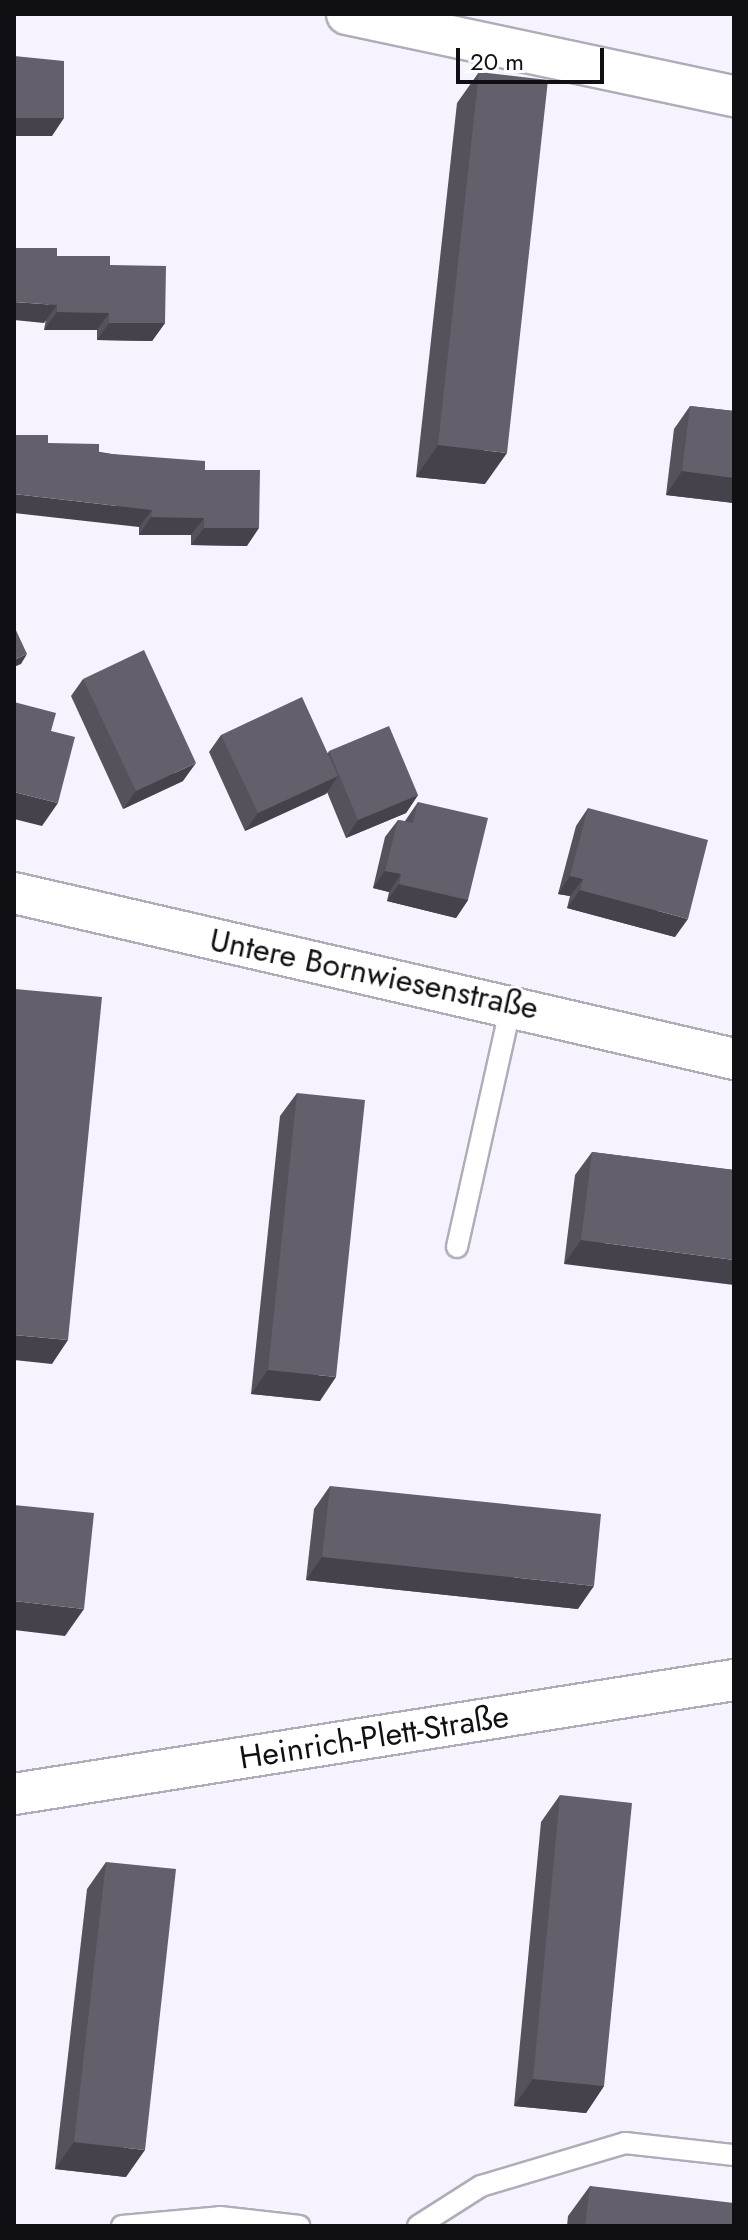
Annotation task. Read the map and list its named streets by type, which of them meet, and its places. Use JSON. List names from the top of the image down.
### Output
{
  "streets": {
    "street": ["Untere Bornwiesenstraße", "Heinrich-Plett-Straße"]
  },
  "scale_bar": "20 m"
}
